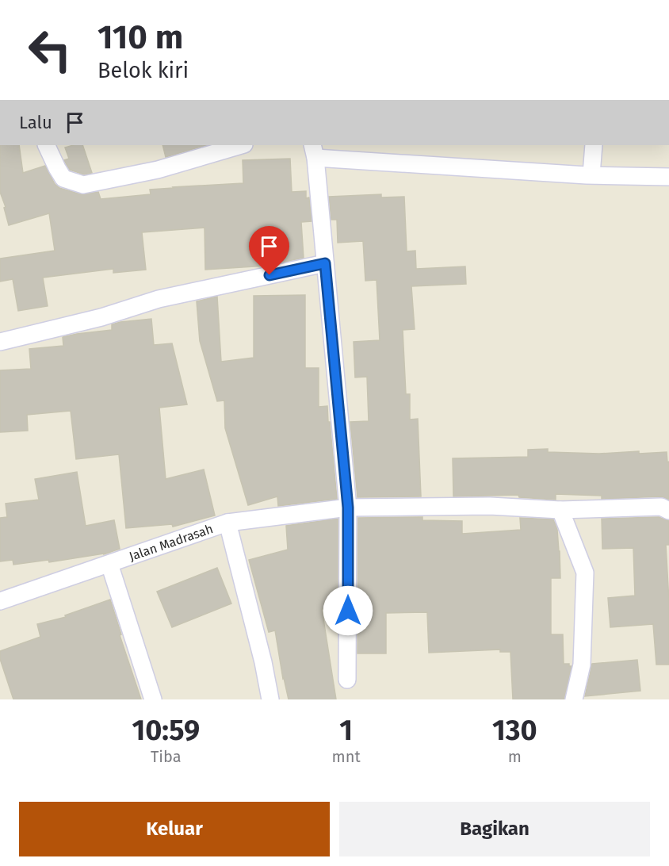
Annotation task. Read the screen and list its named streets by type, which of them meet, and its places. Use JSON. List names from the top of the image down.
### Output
{
  "streets": {
    "street": ["Jalan Madrasah"]
  },
  "page": {
    "turn": ["110 m", "Belok kiri"],
    "then": "Lalu",
    "eta": [
      "10:59",
      "Tiba",
      "1",
      "mnt",
      "130",
      "m"
    ],
    "buttons": ["Keluar", "Bagikan"]
  }
}
